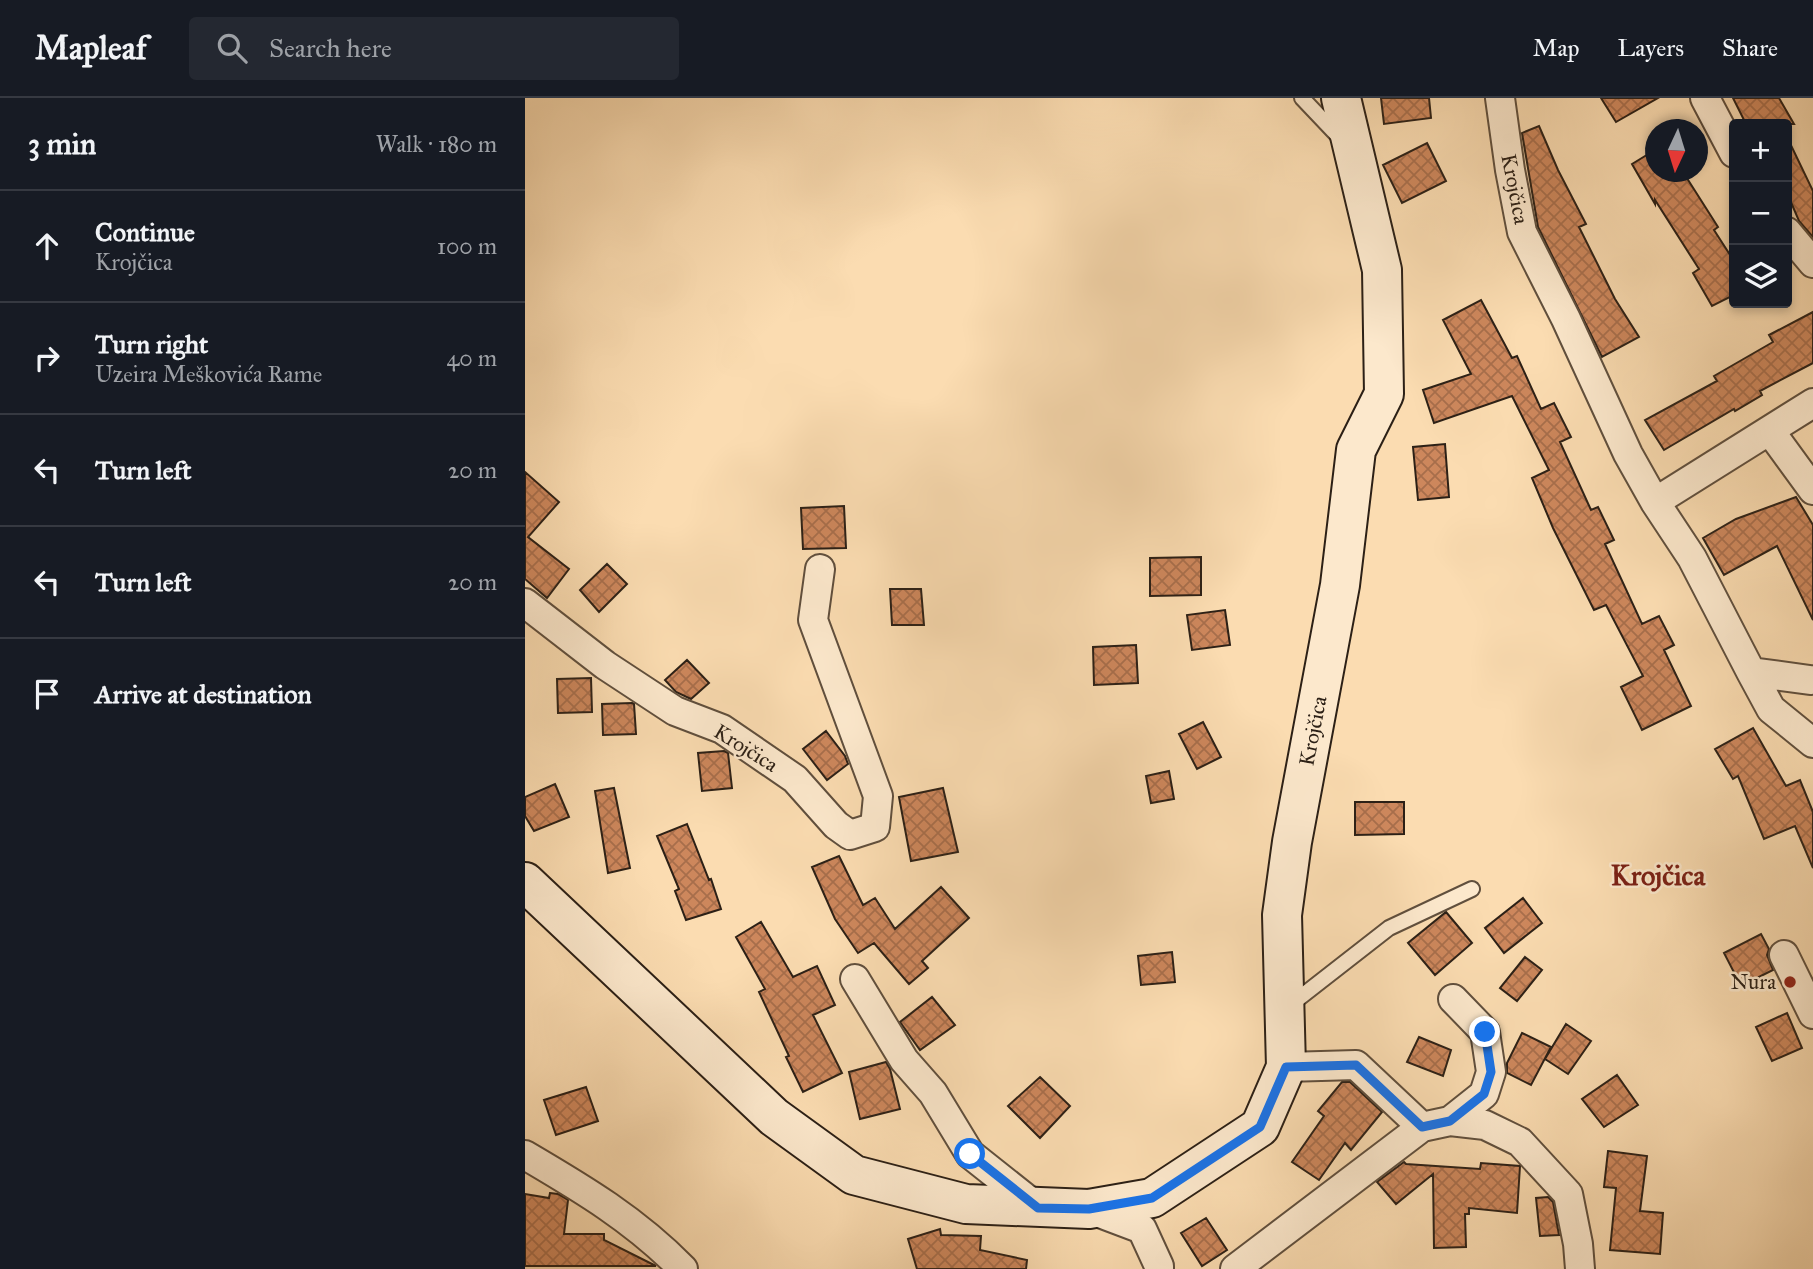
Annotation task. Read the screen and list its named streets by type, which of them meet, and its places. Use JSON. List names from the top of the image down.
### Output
{
  "streets": {
    "main road": ["Krojčica"]
  },
  "districts": ["Krojčica"],
  "places": ["Nura"],
  "north": "bottom",
  "page": {
    "header": "Mapleaf",
    "search": "Search here",
    "nav": ["Map", "Layers", "Share"],
    "heading": ["3 min", "Walk · 180 m"],
    "map_buttons": ["+", "−"],
    "list": [
      ["Continue", "Krojčica", "100 m"],
      ["Turn right", "Uzeira Meškovića Rame", "40 m"],
      ["Turn left", "20 m"],
      ["Turn left", "20 m"],
      "Arrive at destination"
    ]
  }
}
